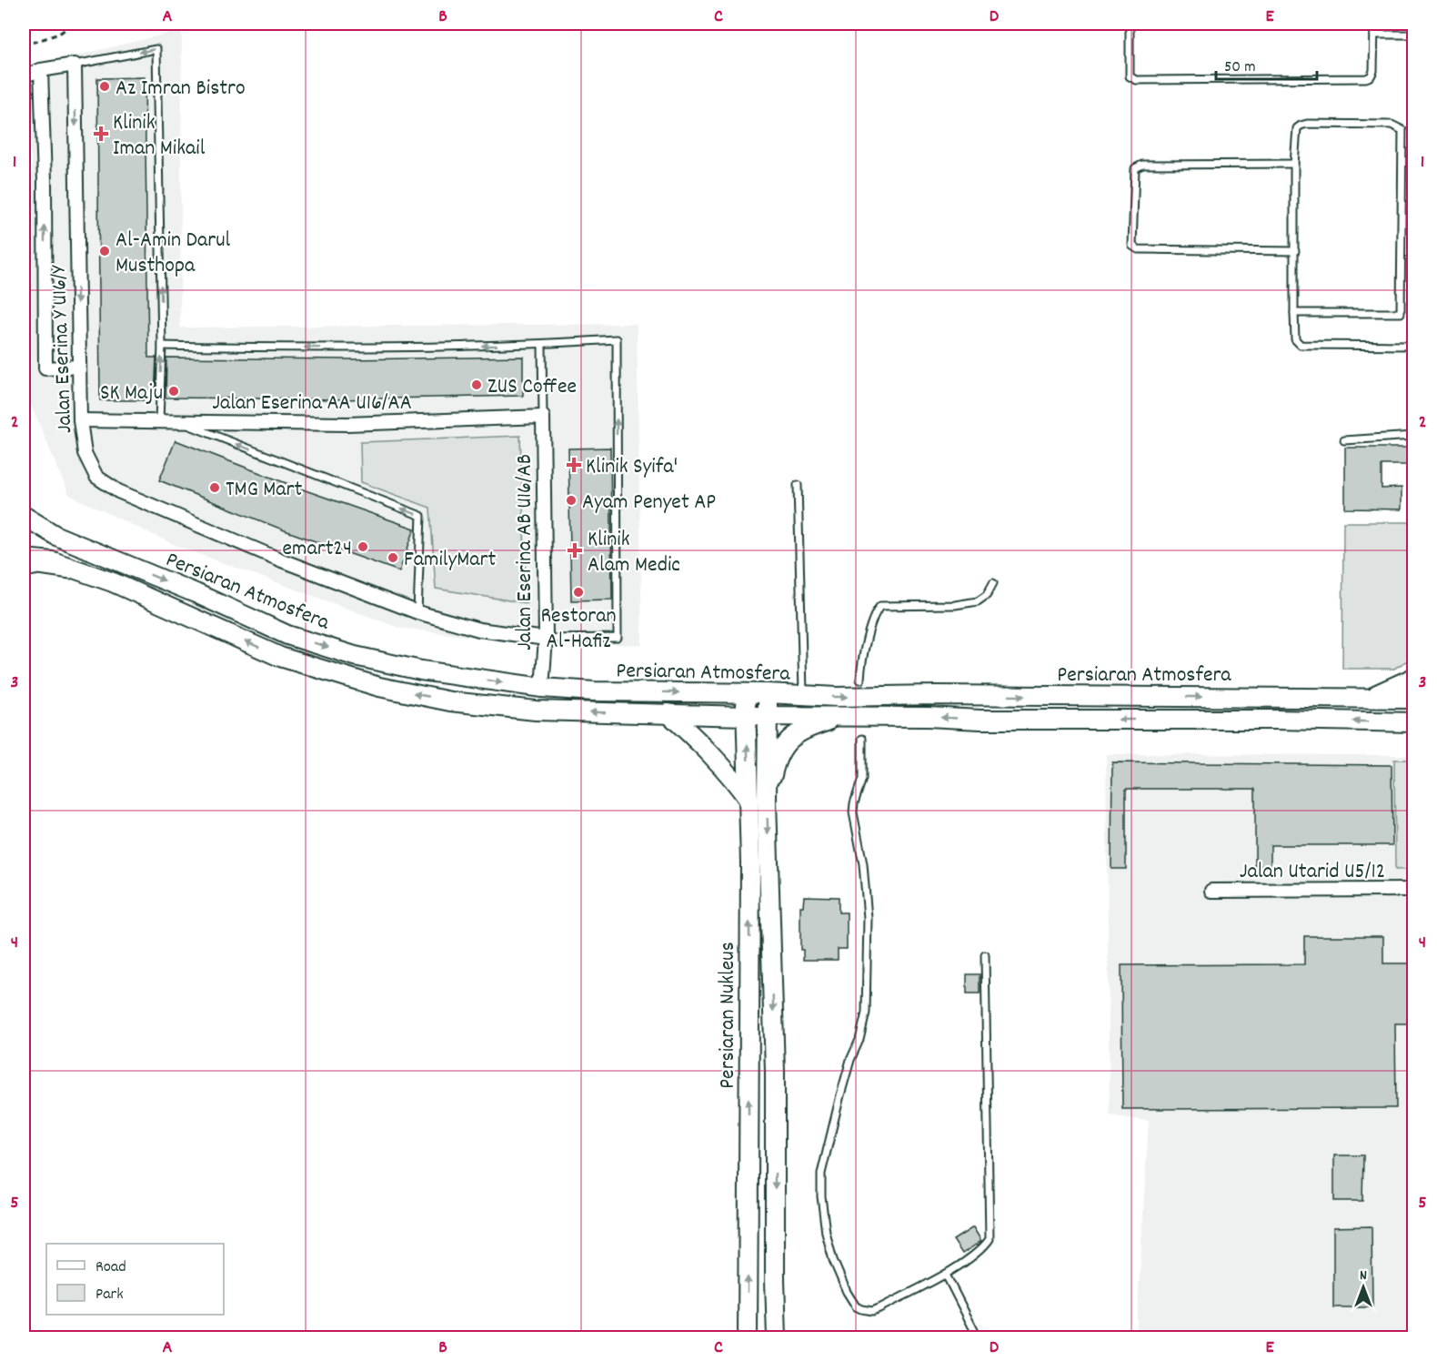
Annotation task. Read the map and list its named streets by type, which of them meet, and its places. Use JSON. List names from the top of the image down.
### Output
{
  "streets": {
    "street": [
      "Jalan Eserina Y U16/Y",
      "Jalan Eserina AA U16/AA",
      "Jalan Eserina AB U16/AB",
      "Persiaran Atmosfera",
      "Jalan Utarid U5/12",
      "Persiaran Nukleus"
    ]
  },
  "crossings": [
    ["Jalan Eserina Y U16/Y", "Jalan Eserina AA U16/AA"],
    ["Jalan Eserina Y U16/Y", "Jalan Eserina AB U16/AB"],
    ["Jalan Eserina AA U16/AA", "Jalan Eserina AB U16/AB"],
    ["Jalan Eserina AB U16/AB", "Persiaran Atmosfera"],
    ["Persiaran Atmosfera", "Persiaran Nukleus"]
  ],
  "places": {
    "other": [
      "Az Imran Bistro",
      "Al-Amin Darul Musthopa",
      "ZUS Coffee",
      "SK Maju",
      "TMG Mart",
      "Ayam Penyet AP",
      "emart24",
      "FamilyMart",
      "Restoran Al-Hafiz"
    ],
    "health": ["Klinik Iman Mikail", "Klinik Syifa'", "Klinik Alam Medic"]
  },
  "legend": ["Road", "Park"],
  "scale_bar": "50 m",
  "north": "top",
  "grid": {
    "columns": [
      "A",
      "B",
      "C",
      "D",
      "E"
    ],
    "rows": [
      "1",
      "2",
      "3",
      "4",
      "5"
    ]
  }
}
